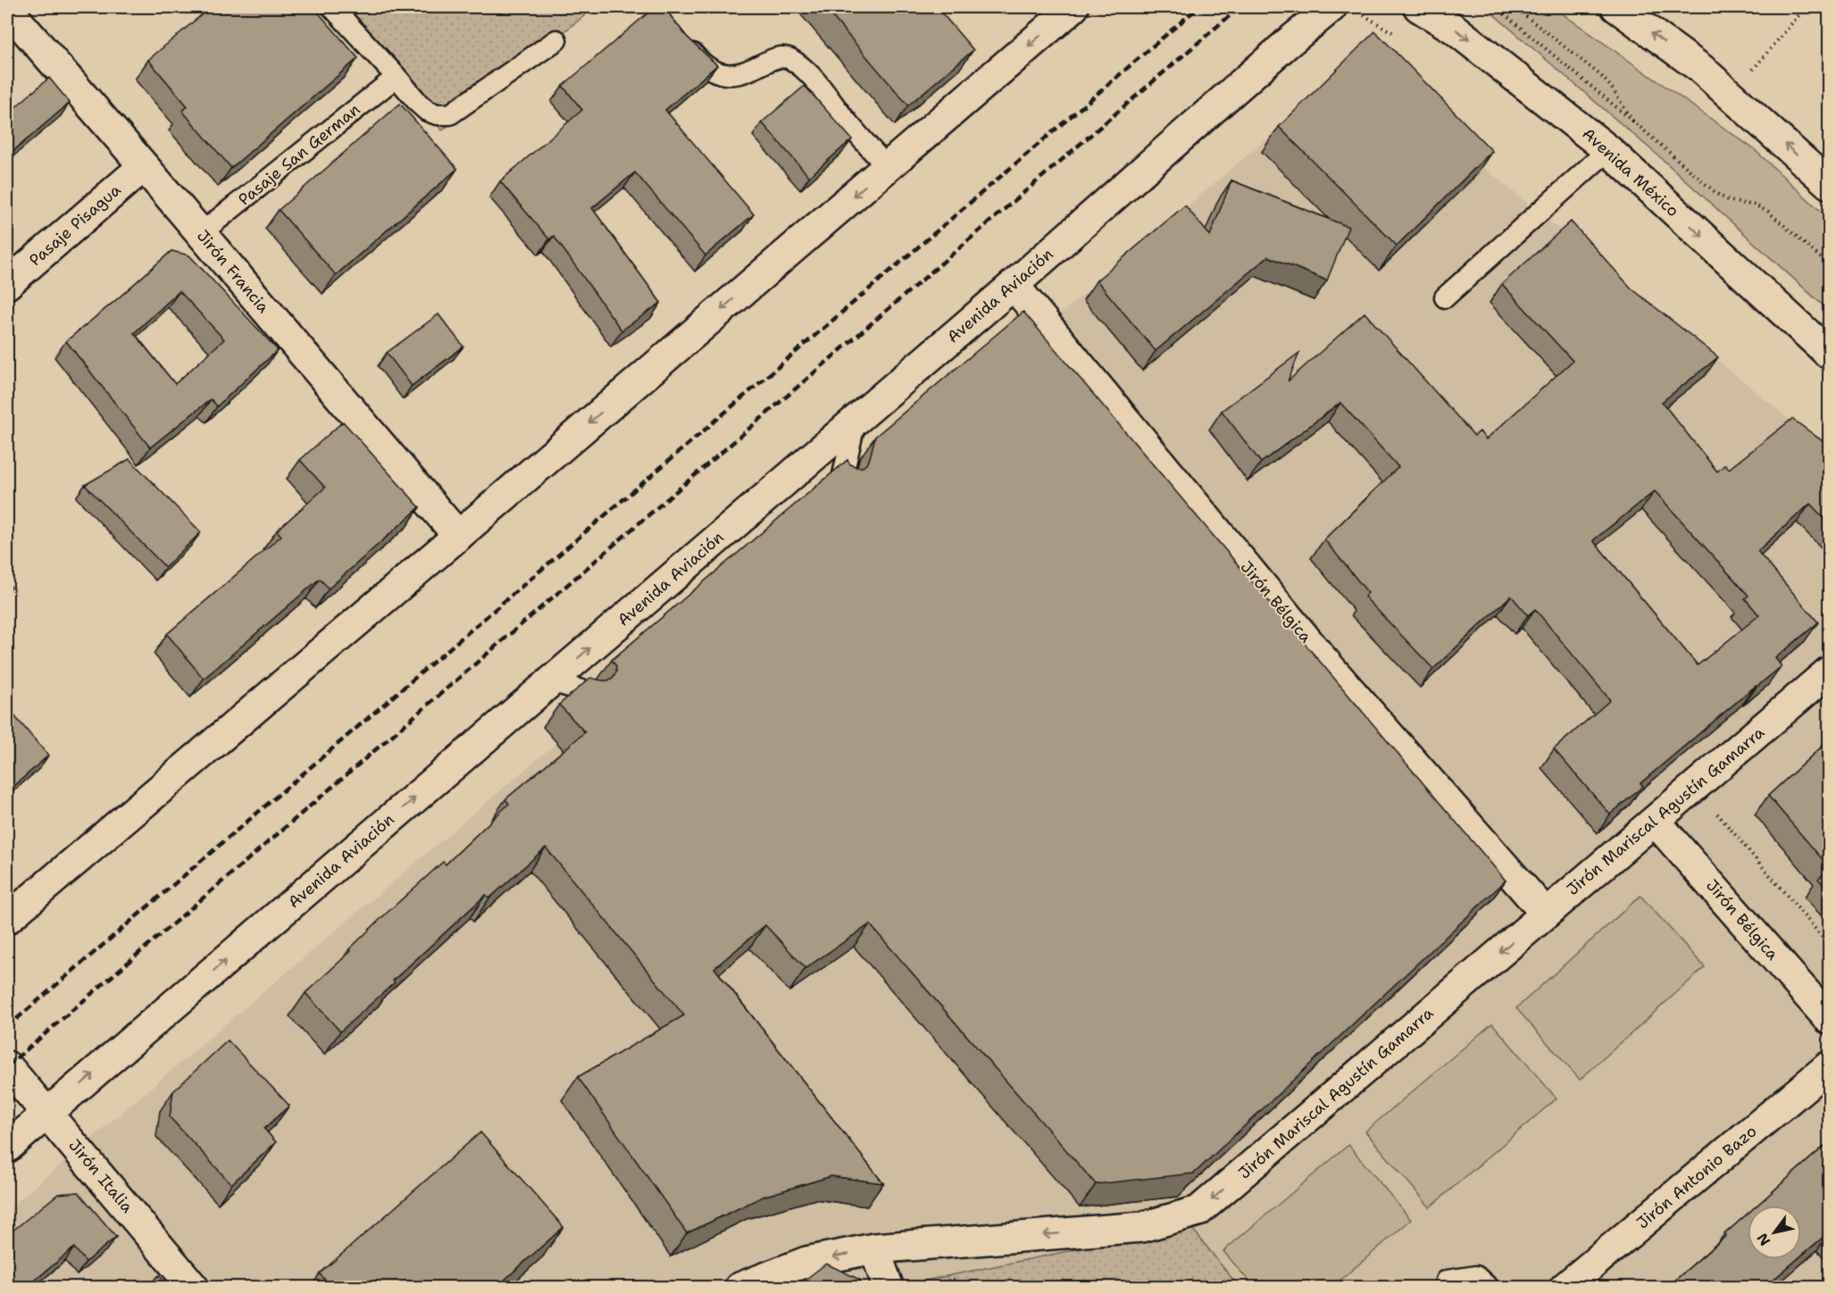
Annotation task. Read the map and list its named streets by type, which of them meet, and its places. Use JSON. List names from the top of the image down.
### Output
{
  "streets": {
    "main road": [
      "Avenida México",
      "Pasaje Pisagua",
      "Jirón Francia",
      "Avenida Aviación",
      "Jirón Bélgica",
      "Jirón Mariscal Agustín Gamarra",
      "Jirón Italia",
      "Jirón Antonio Bazo"
    ],
    "lane": ["Pasaje San German"]
  },
  "crossings": [
    ["Pasaje San German", "Jirón Francia"],
    ["Pasaje Pisagua", "Jirón Francia"],
    ["Avenida Aviación", "Jirón Bélgica"],
    ["Avenida Aviación", "Jirón Italia"],
    ["Jirón Bélgica", "Jirón Mariscal Agustín Gamarra"]
  ],
  "one_way": ["Jirón Mariscal Agustín Gamarra"],
  "north": "bottom left"
}
